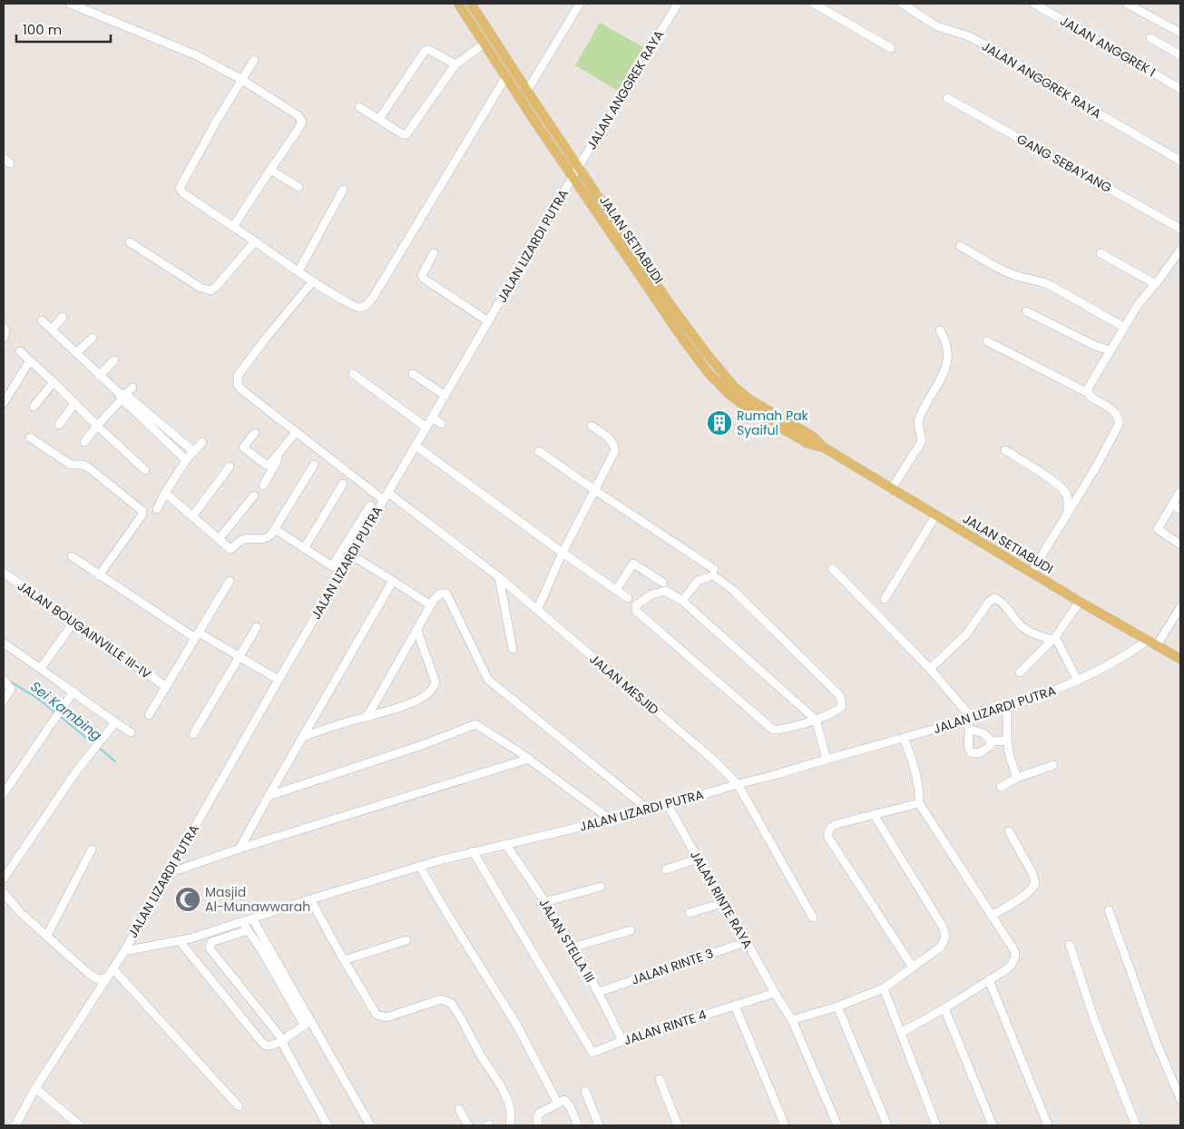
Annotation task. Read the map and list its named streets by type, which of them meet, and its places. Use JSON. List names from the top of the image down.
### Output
{
  "streets": {
    "main road": ["JALAN SETIABUDI"],
    "street": [
      "JALAN ANGGREK I",
      "JALAN ANGGREK RAYA",
      "GANG SEBAYANG",
      "JALAN LIZARDI PUTRA",
      "JALAN BOUGAINVILLE III-IV",
      "JALAN MESJID",
      "JALAN RINTE RAYA",
      "JALAN STELLA III",
      "JALAN RINTE 3",
      "JALAN RINTE 4"
    ]
  },
  "crossings": [
    ["JALAN ANGGREK RAYA", "JALAN SETIABUDI"],
    ["JALAN ANGGREK RAYA", "JALAN LIZARDI PUTRA"],
    ["JALAN SETIABUDI", "JALAN LIZARDI PUTRA"],
    ["JALAN LIZARDI PUTRA", "JALAN MESJID"],
    ["JALAN LIZARDI PUTRA", "JALAN RINTE RAYA"],
    ["JALAN LIZARDI PUTRA", "JALAN STELLA III"],
    ["JALAN LIZARDI PUTRA", "JALAN RINTE 4"],
    ["JALAN RINTE RAYA", "JALAN RINTE 3"],
    ["JALAN RINTE RAYA", "JALAN RINTE 4"],
    ["JALAN STELLA III", "JALAN RINTE 3"],
    ["JALAN STELLA III", "JALAN RINTE 4"]
  ],
  "water": ["Sei Kambing"],
  "places": {
    "building": ["Rumah Pak Syaiful"],
    "mosque": ["Masjid Al-Munawwarah"]
  },
  "scale_bar": "100 m"
}
